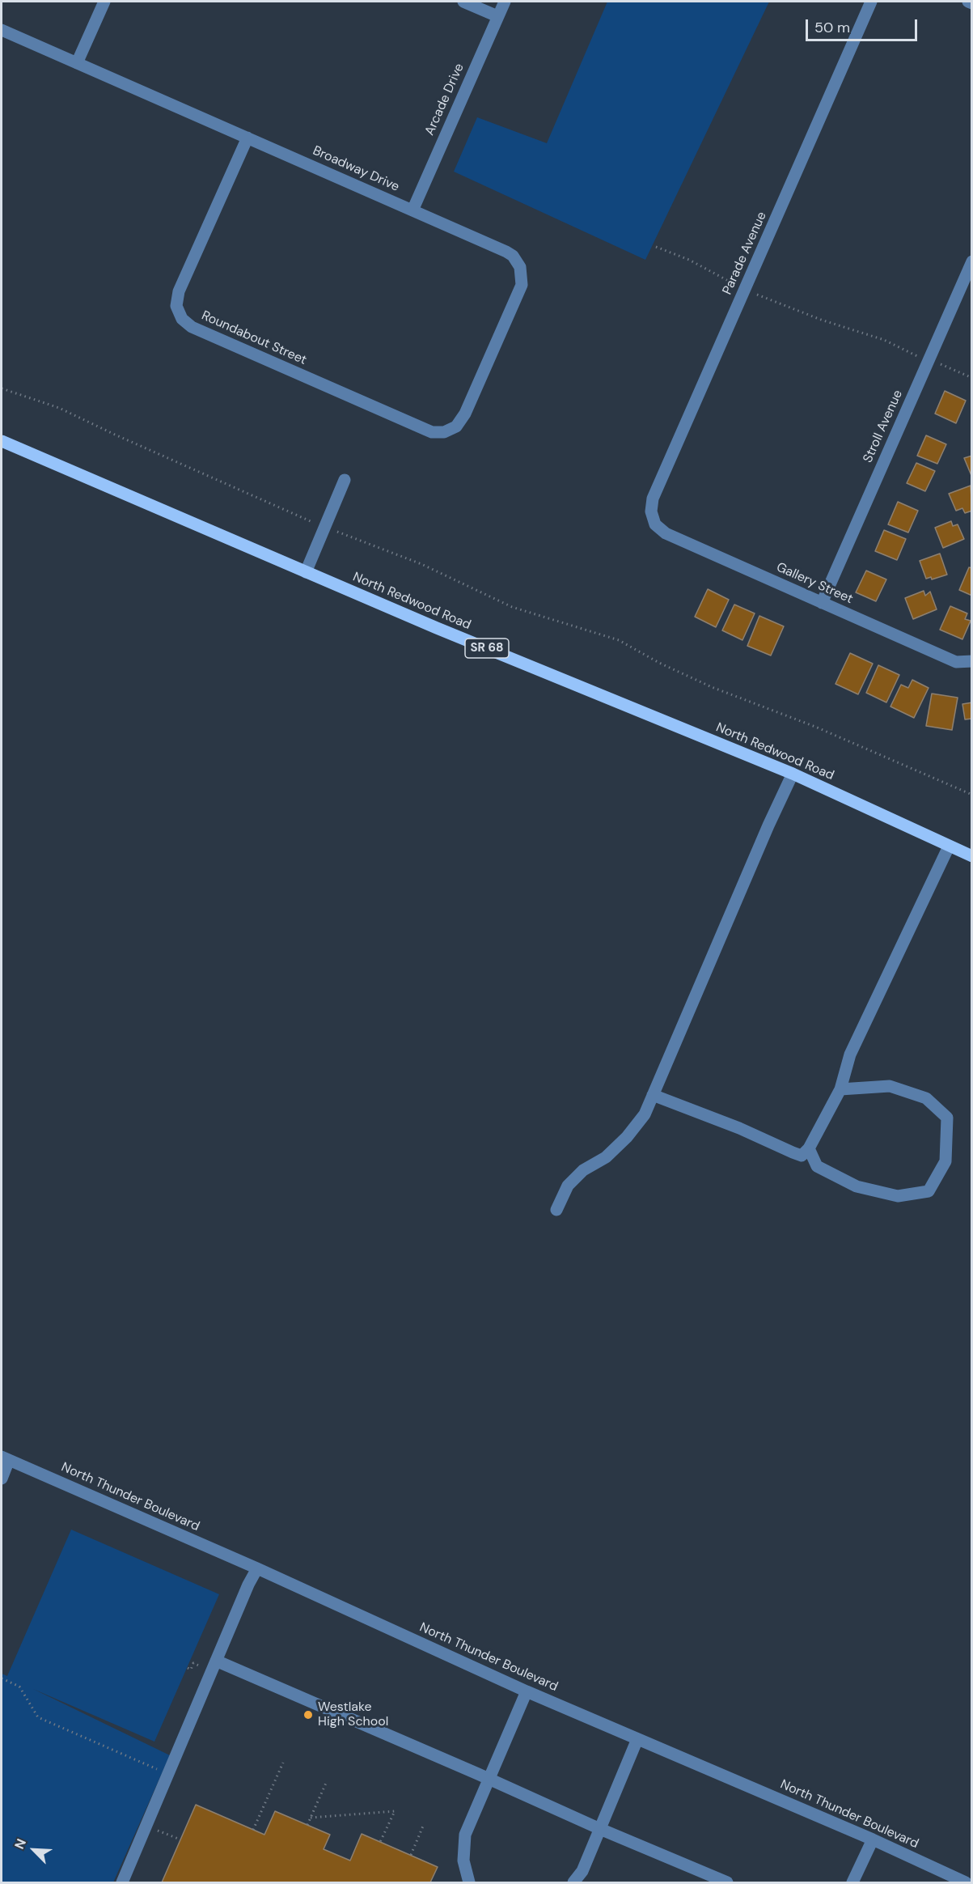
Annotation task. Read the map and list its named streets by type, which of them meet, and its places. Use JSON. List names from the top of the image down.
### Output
{
  "streets": {
    "main road": ["North Redwood Road", "SR 68"],
    "street": [
      "Arcade Drive",
      "Broadway Drive",
      "Parade Avenue",
      "Roundabout Street",
      "Stroll Avenue",
      "Gallery Street",
      "North Thunder Boulevard"
    ]
  },
  "crossings": [
    ["Arcade Drive", "Broadway Drive"],
    ["Broadway Drive", "Roundabout Street"],
    ["Parade Avenue", "Gallery Street"],
    ["Stroll Avenue", "Gallery Street"]
  ],
  "places": ["Westlake High School"],
  "scale_bar": "50 m",
  "north": "top left"
}
